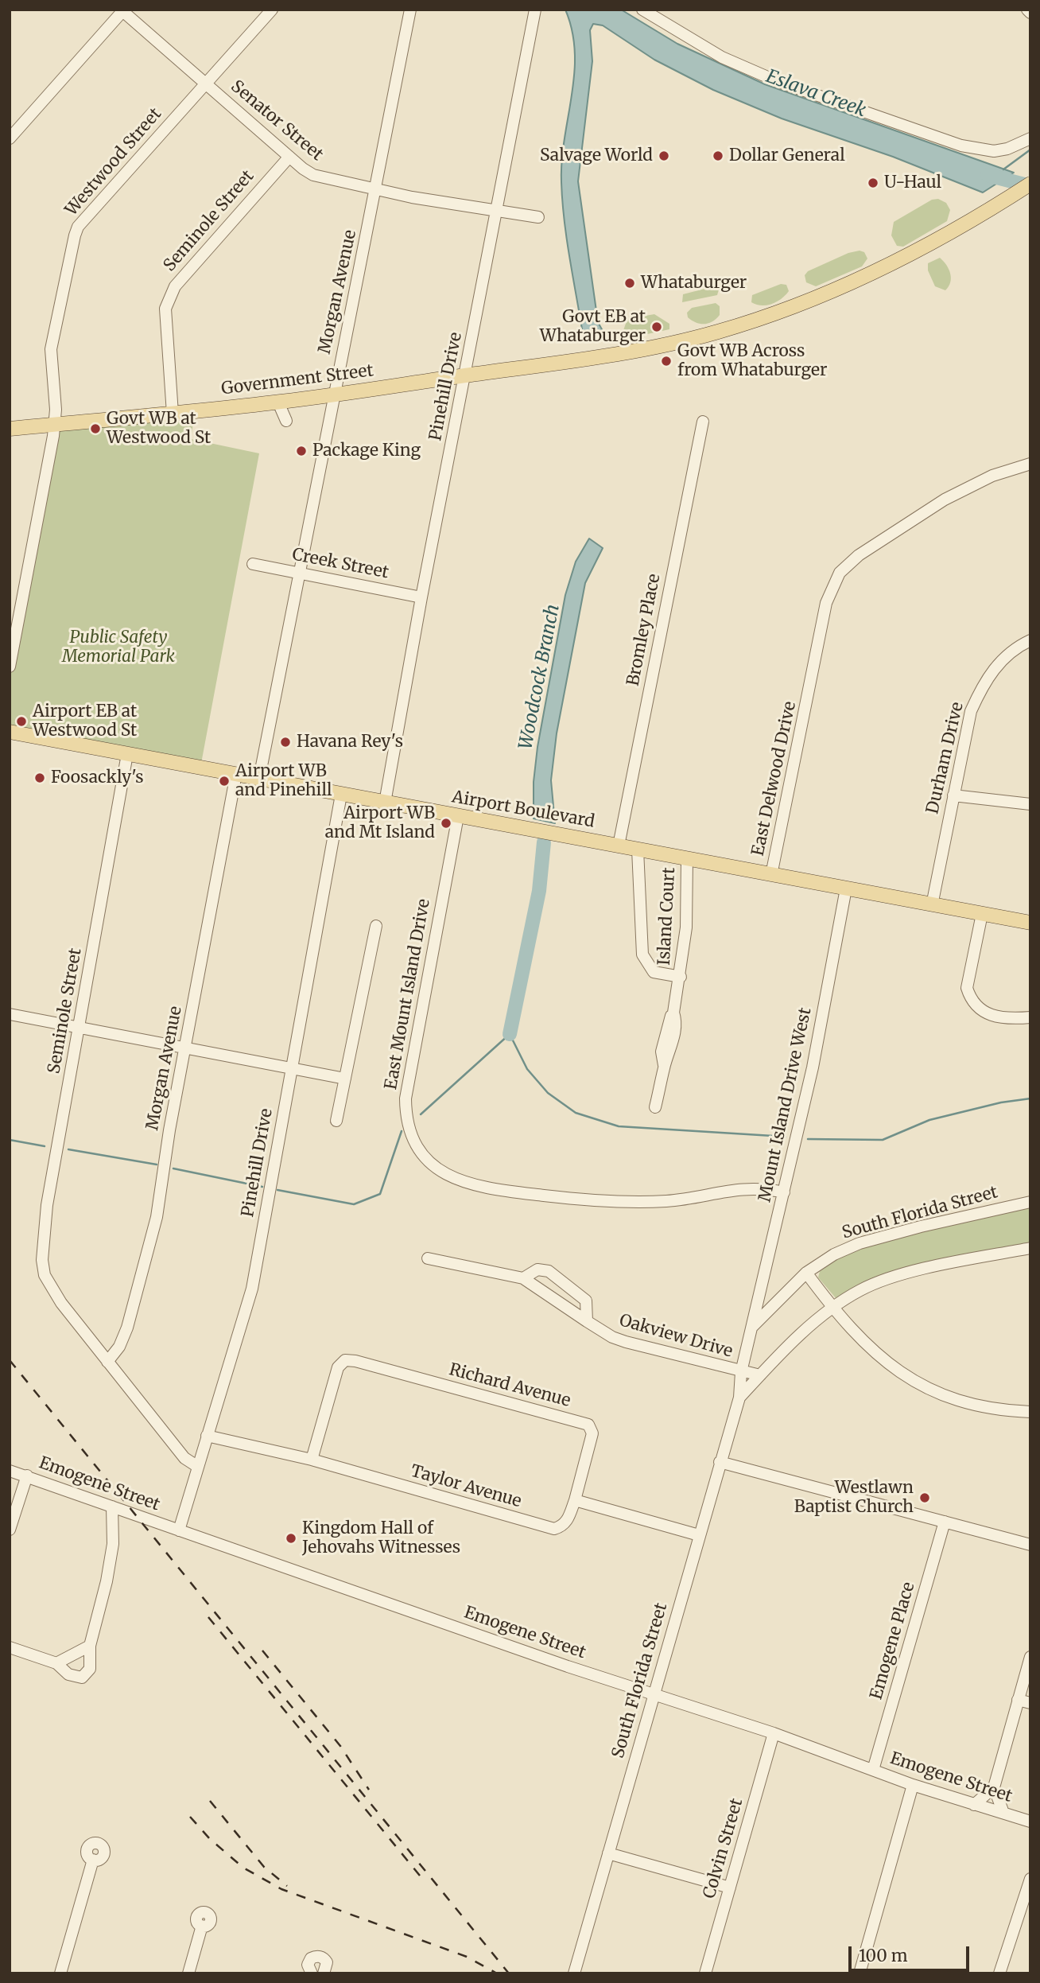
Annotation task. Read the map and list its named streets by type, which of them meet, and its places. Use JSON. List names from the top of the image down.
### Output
{
  "streets": {
    "main road": ["Government Street", "Airport Boulevard"],
    "street": [
      "Senator Street",
      "Westwood Street",
      "Seminole Street",
      "Morgan Avenue",
      "Pinehill Drive",
      "Creek Street",
      "Bromley Place",
      "Durham Drive",
      "East Delwood Drive",
      "Island Court",
      "East Mount Island Drive",
      "Mount Island Drive West",
      "South Florida Street",
      "Oakview Drive",
      "Richard Avenue",
      "Emogene Street",
      "Taylor Avenue",
      "Emogene Place",
      "Colvin Street"
    ]
  },
  "crossings": [
    ["Senator Street", "Westwood Street"],
    ["Senator Street", "Seminole Street"],
    ["Senator Street", "Morgan Avenue"],
    ["Senator Street", "Pinehill Drive"],
    ["Westwood Street", "Government Street"],
    ["Seminole Street", "Morgan Avenue"],
    ["Seminole Street", "Government Street"],
    ["Seminole Street", "Airport Boulevard"],
    ["Morgan Avenue", "Government Street"],
    ["Morgan Avenue", "Creek Street"],
    ["Morgan Avenue", "Airport Boulevard"],
    ["Government Street", "Pinehill Drive"],
    ["Pinehill Drive", "Creek Street"],
    ["Pinehill Drive", "Airport Boulevard"],
    ["Pinehill Drive", "Emogene Street"],
    ["Pinehill Drive", "Taylor Avenue"],
    ["Bromley Place", "Airport Boulevard"],
    ["Durham Drive", "Airport Boulevard"],
    ["East Delwood Drive", "Airport Boulevard"],
    ["Airport Boulevard", "Island Court"],
    ["Airport Boulevard", "East Mount Island Drive"],
    ["Airport Boulevard", "Mount Island Drive West"],
    ["East Mount Island Drive", "Mount Island Drive West"],
    ["Mount Island Drive West", "South Florida Street"],
    ["South Florida Street", "Oakview Drive"],
    ["South Florida Street", "Emogene Street"],
    ["Richard Avenue", "Taylor Avenue"],
    ["Emogene Street", "Emogene Place"],
    ["Emogene Street", "Colvin Street"]
  ],
  "water": ["Eslava Creek", "Woodcock Branch"],
  "parks": ["Public Safety Memorial Park"],
  "places": [
    "Salvage World",
    "Dollar General",
    "U-Haul",
    "Whataburger",
    "Govt EB at Whataburger",
    "Govt WB Across from Whataburger",
    "Govt WB at Westwood St",
    "Package King",
    "Airport EB at Westwood St",
    "Havana Rey's",
    "Foosackly's",
    "Airport WB and Pinehill",
    "Airport WB and Mt Island",
    "Westlawn Baptist Church",
    "Kingdom Hall of Jehovahs Witnesses"
  ],
  "scale_bar": "100 m"
}
